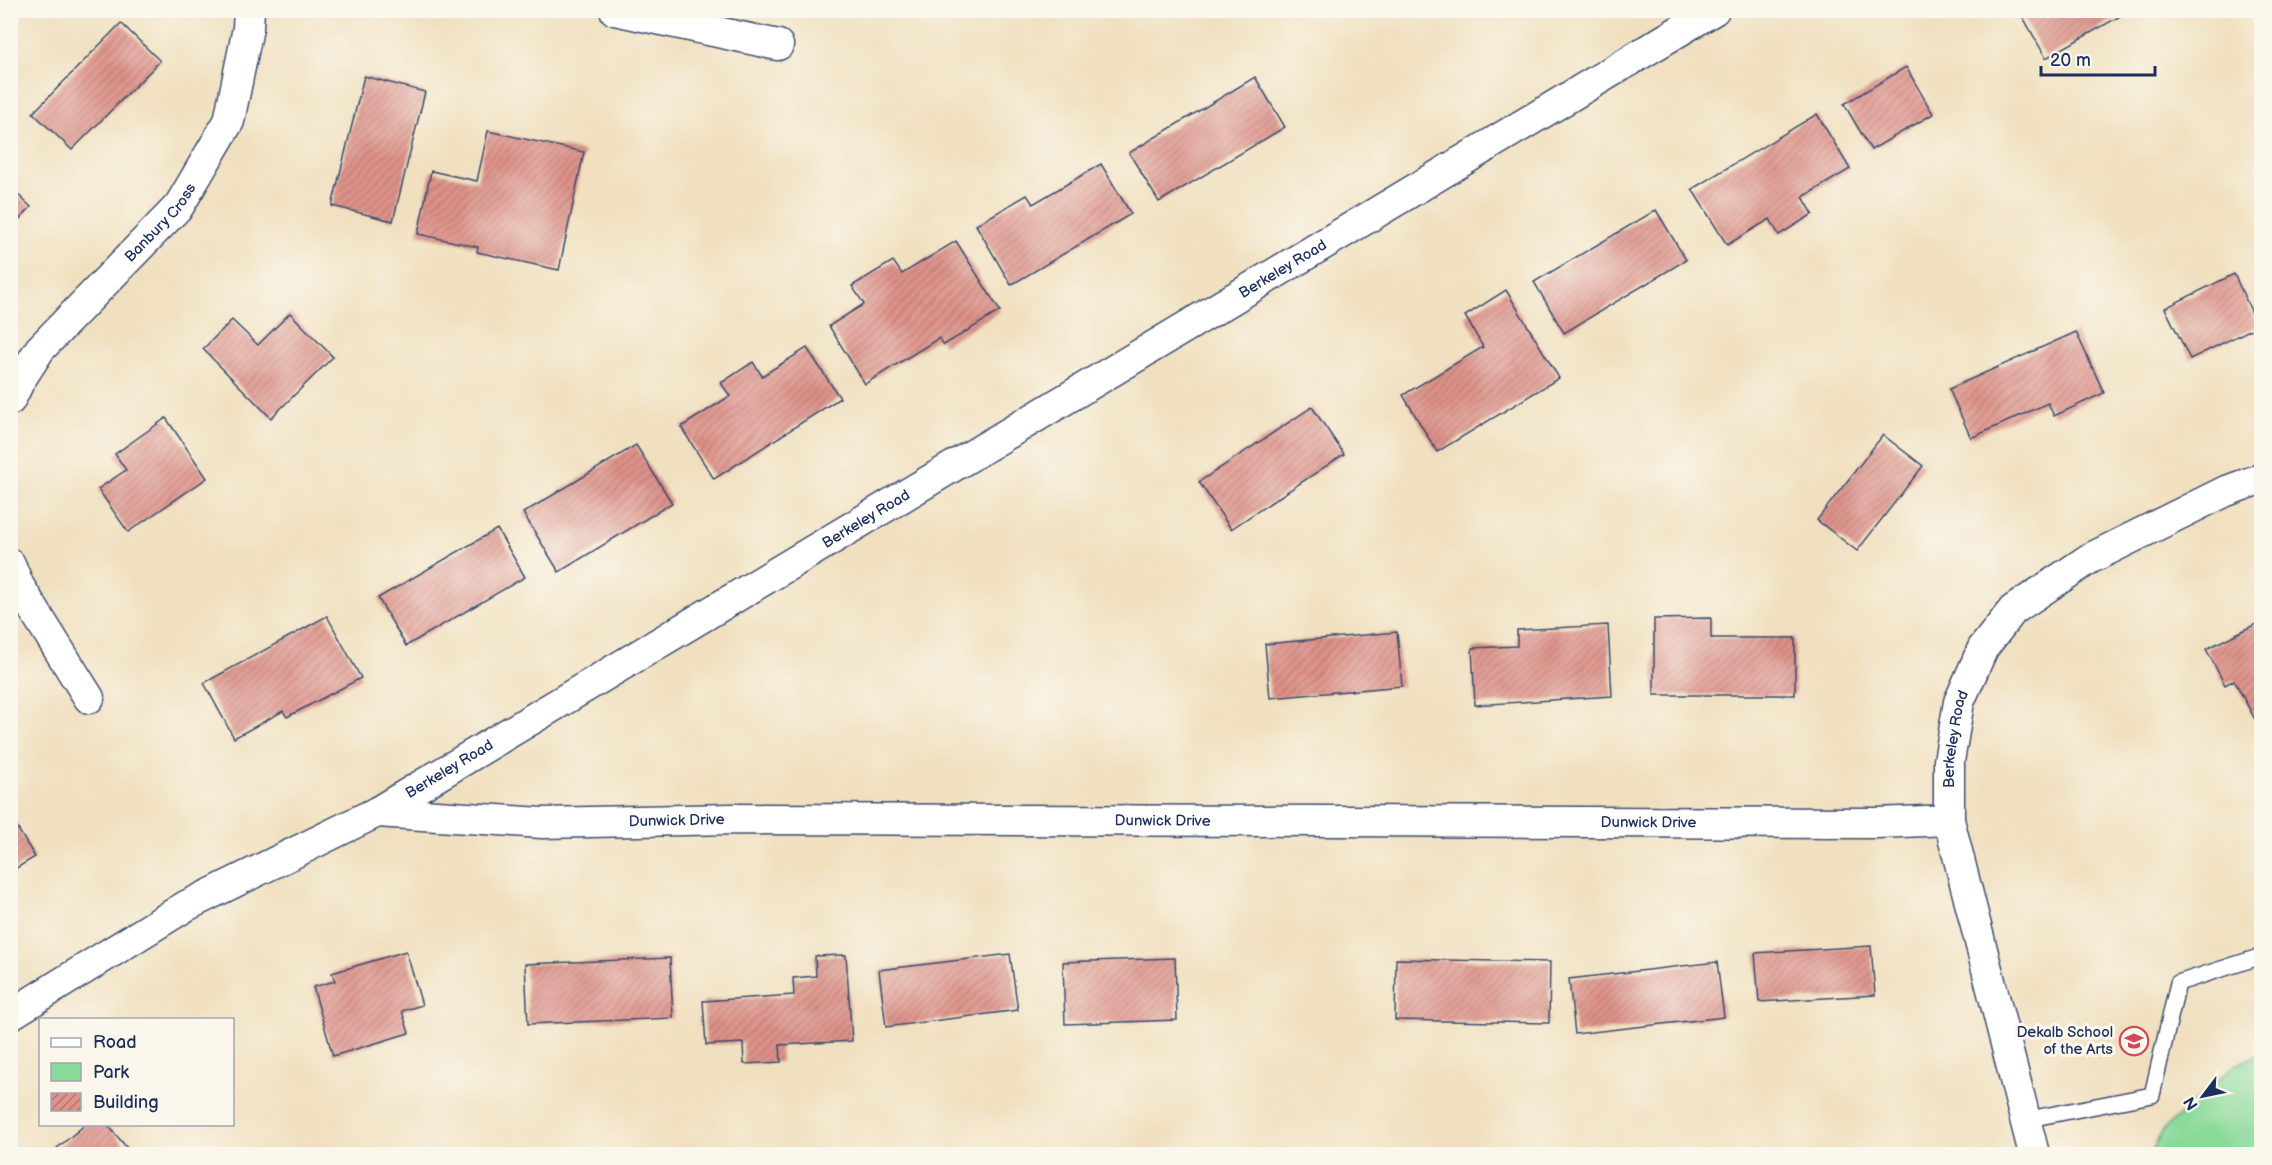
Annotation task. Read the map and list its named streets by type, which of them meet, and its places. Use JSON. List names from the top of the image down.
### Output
{
  "streets": {
    "street": ["Banbury Cross", "Berkeley Road", "Dunwick Drive"]
  },
  "crossings": [
    ["Berkeley Road", "Dunwick Drive"]
  ],
  "places": {
    "school or university": ["Dekalb School of the Arts"]
  },
  "legend": ["Road", "Park", "Building"],
  "scale_bar": "20 m",
  "north": "bottom left"
}
